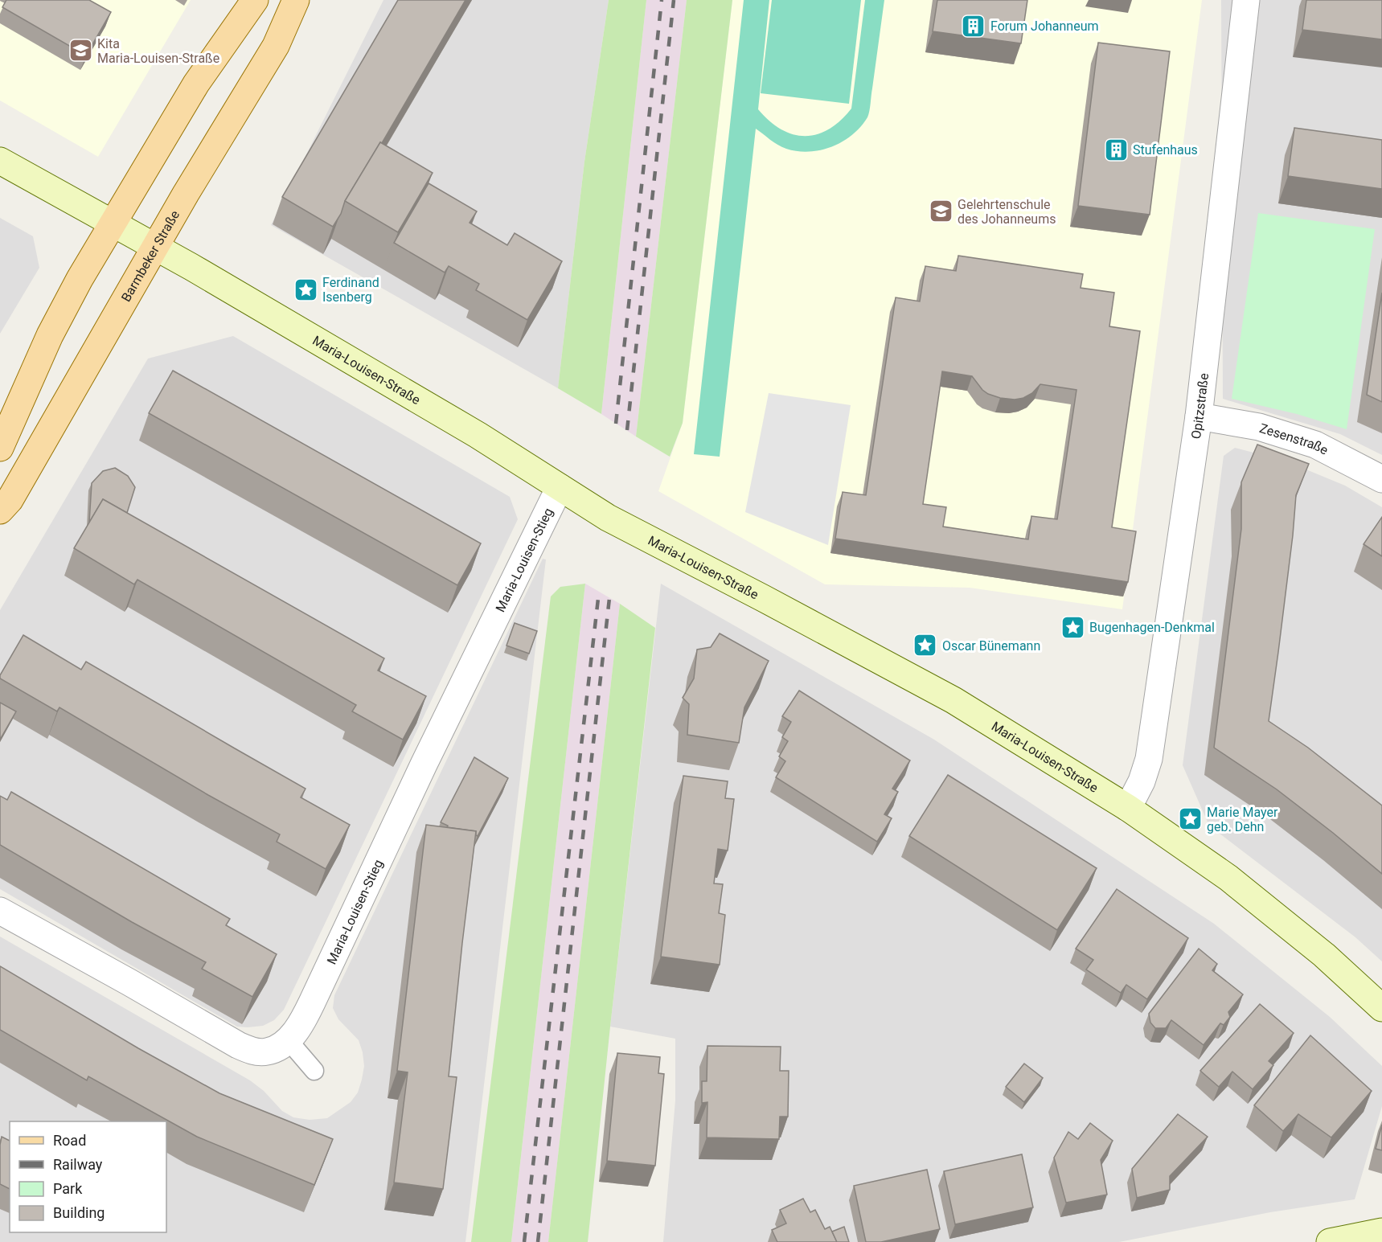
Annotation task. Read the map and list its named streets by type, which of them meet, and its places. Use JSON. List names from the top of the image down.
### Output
{
  "streets": {
    "main road": ["Barmbeker Straße", "Maria-Louisen-Straße"],
    "street": ["Opitzstraße", "Zesenstraße", "Maria-Louisen-Stieg"]
  },
  "crossings": [
    ["Barmbeker Straße", "Maria-Louisen-Straße"],
    ["Maria-Louisen-Straße", "Opitzstraße"],
    ["Maria-Louisen-Straße", "Maria-Louisen-Stieg"],
    ["Opitzstraße", "Zesenstraße"]
  ],
  "places": {
    "building": ["Forum Johanneum", "Stufenhaus"],
    "school or university": ["Kita Maria-Louisen-Straße", "Gelehrtenschule des Johanneums"],
    "place": [
      "Ferdinand Isenberg",
      "Bugenhagen-Denkmal",
      "Oscar Bünemann",
      "Marie Mayer geb. Dehn"
    ]
  },
  "legend": [
    "Road",
    "Railway",
    "Park",
    "Building"
  ]
}
